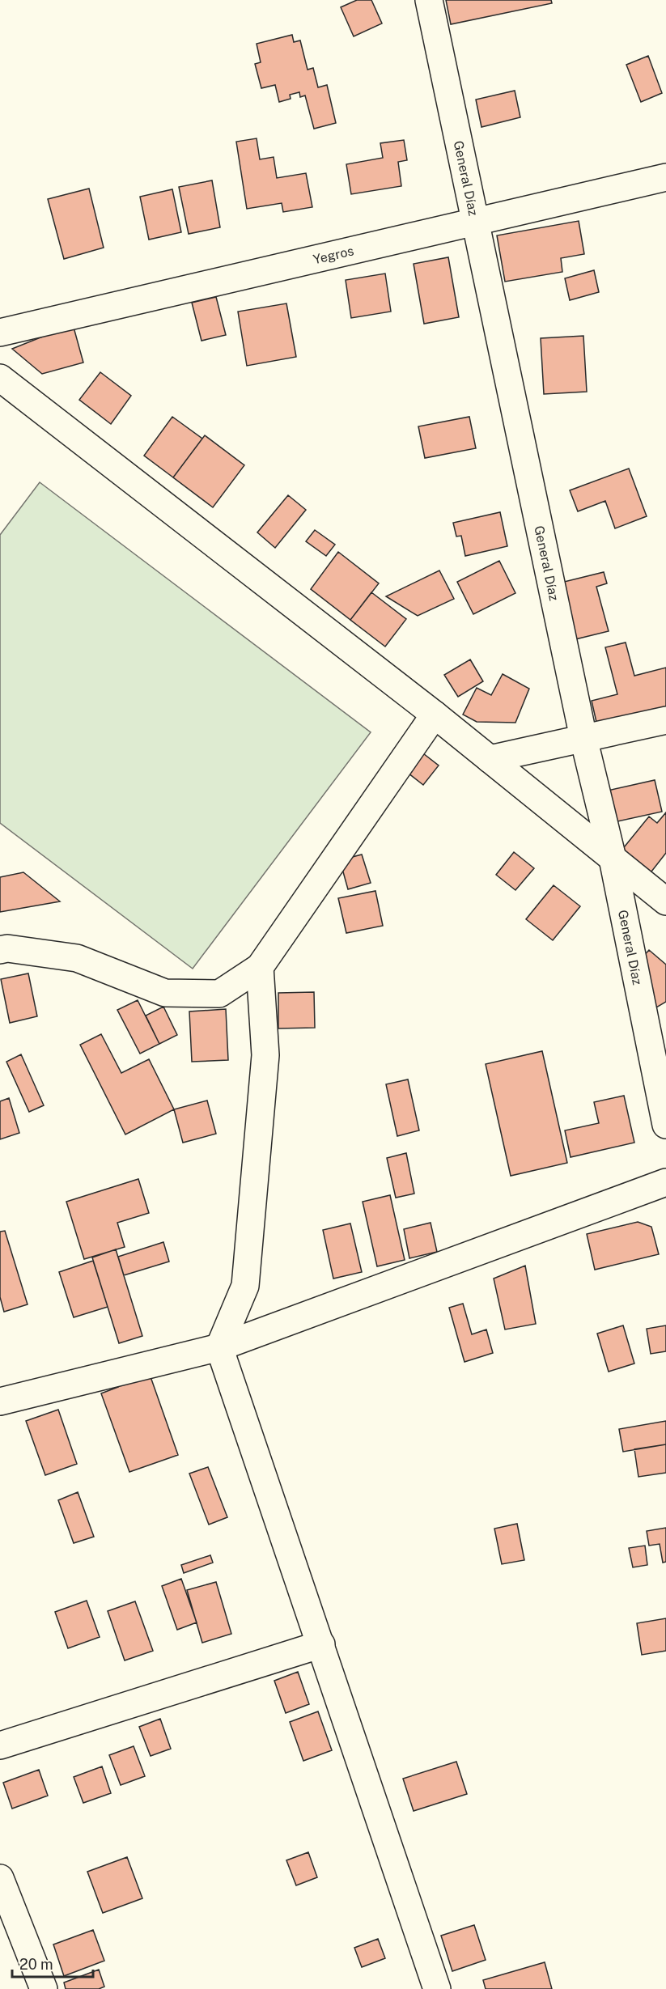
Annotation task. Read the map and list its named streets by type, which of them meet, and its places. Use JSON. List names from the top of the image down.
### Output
{
  "streets": {
    "street": ["General Díaz", "Yegros"]
  },
  "crossings": [
    ["General Díaz", "Yegros"]
  ],
  "scale_bar": "20 m"
}
